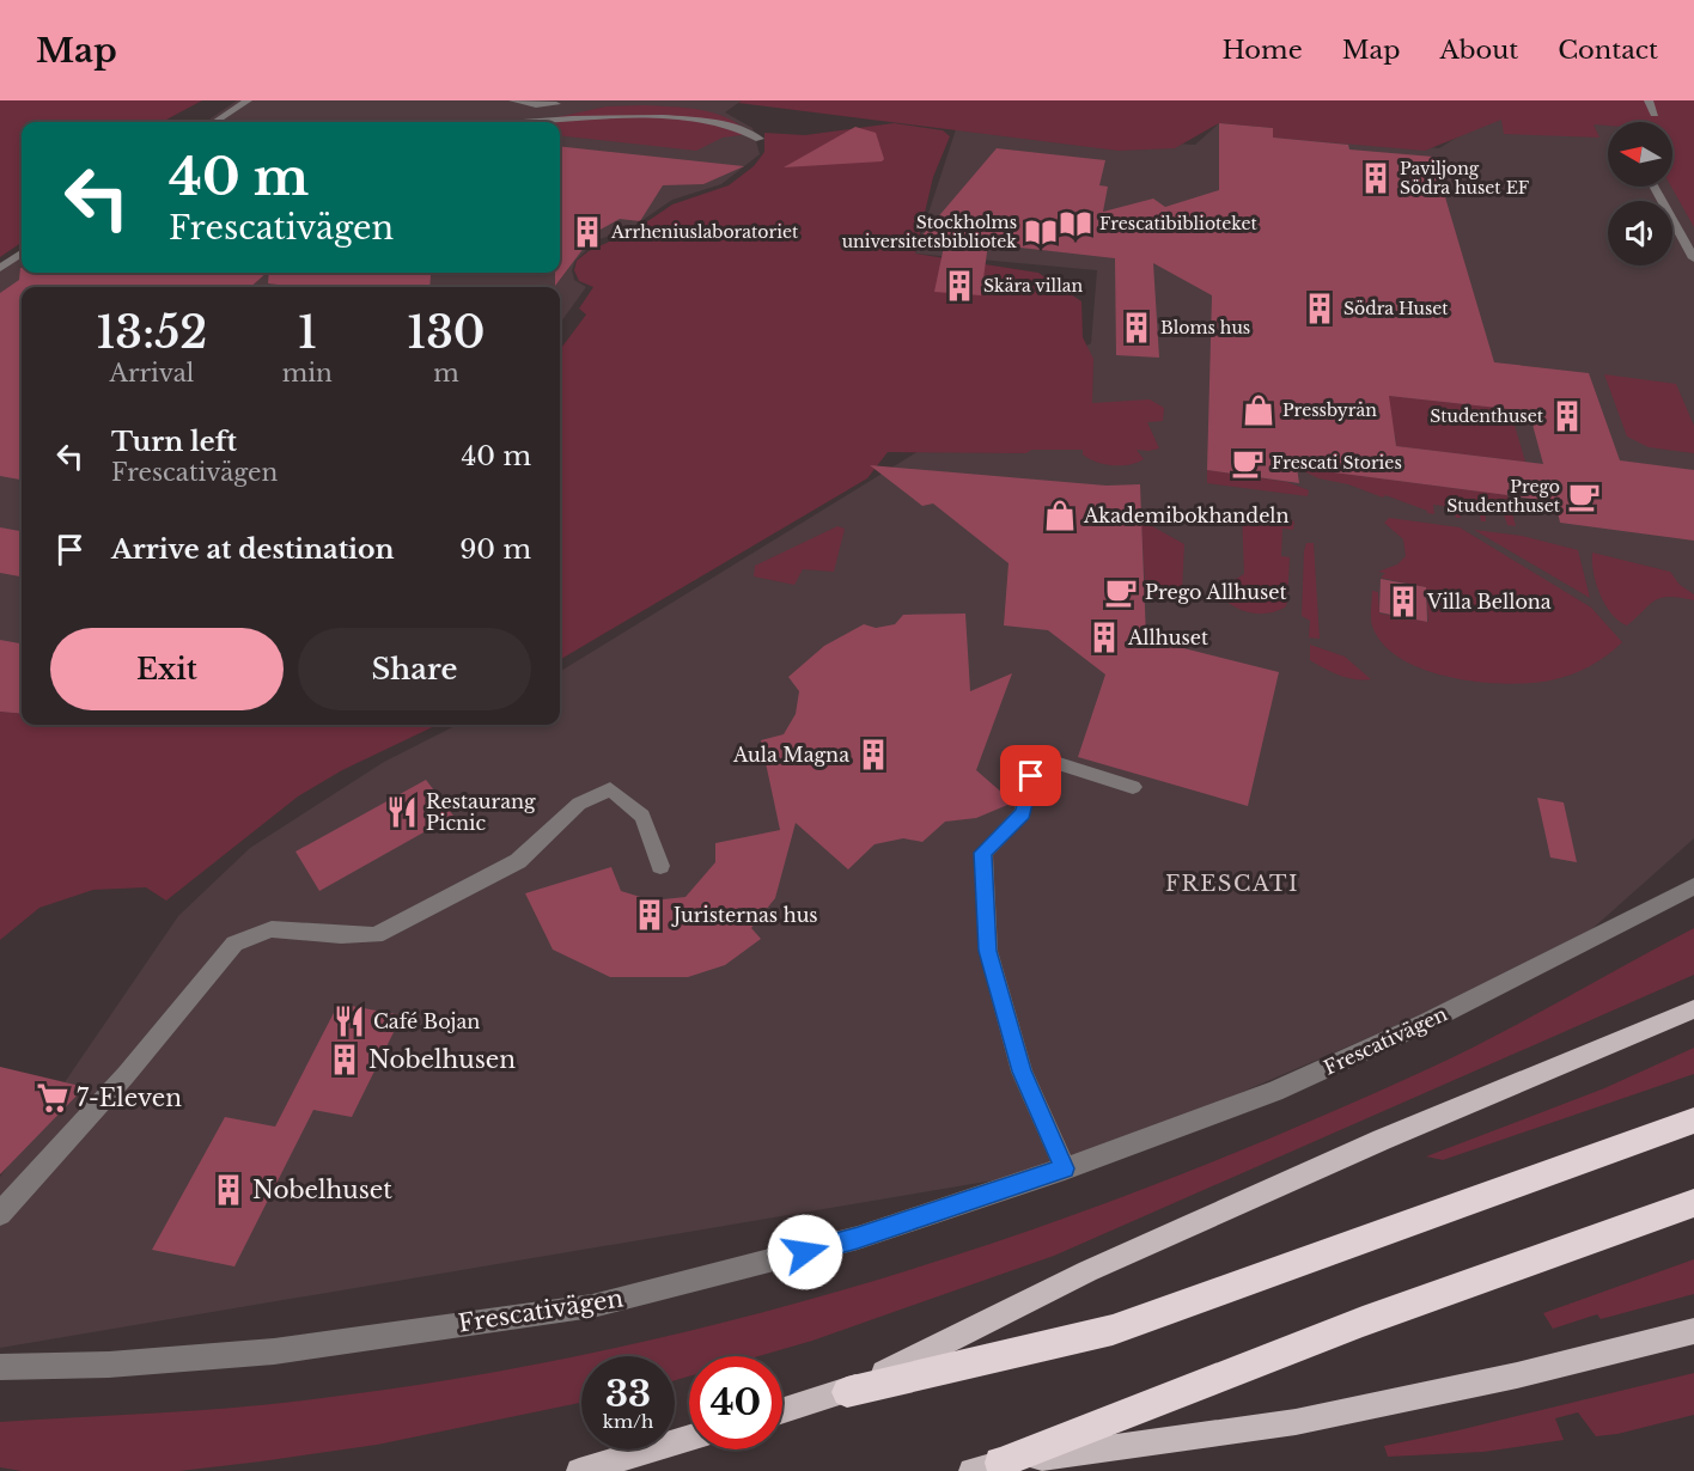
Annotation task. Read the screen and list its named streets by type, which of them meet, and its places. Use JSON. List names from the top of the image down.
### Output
{
  "streets": {
    "street": ["Frescativägen"]
  },
  "districts": ["FRESCATI"],
  "places": {
    "building": [
      "Paviljong Södra huset EF",
      "Arrheniuslaboratoriet",
      "Skära villan",
      "Södra Huset",
      "Bloms hus",
      "Studenthuset",
      "Villa Bellona",
      "Allhuset",
      "Aula Magna",
      "Juristernas hus",
      "Nobelhusen",
      "Nobelhuset"
    ],
    "library": ["Frescatibiblioteket", "Stockholms universitetsbibliotek"],
    "shop": ["Pressbyrån", "Akademibokhandeln"],
    "cafe": ["Frescati Stories", "Prego Studenthuset", "Prego Allhuset"],
    "restaurant": ["Restaurang Picnic", "Café Bojan"],
    "supermarket": ["7-Eleven"]
  },
  "north": "left",
  "page": {
    "header": "Map",
    "nav": [
      "Home",
      "Map",
      "About",
      "Contact"
    ],
    "turn": ["40 m", "Frescativägen"],
    "eta": [
      "13:52",
      "Arrival",
      "1",
      "min",
      "130",
      "m"
    ],
    "list": [
      {
        "name": "Turn left",
        "note": "Frescativägen",
        "value": "40 m"
      },
      {
        "name": "Arrive at destination",
        "value": "90 m"
      }
    ],
    "buttons": ["Exit", "Share"],
    "speed": "33 km/h",
    "limit": "40"
  }
}
